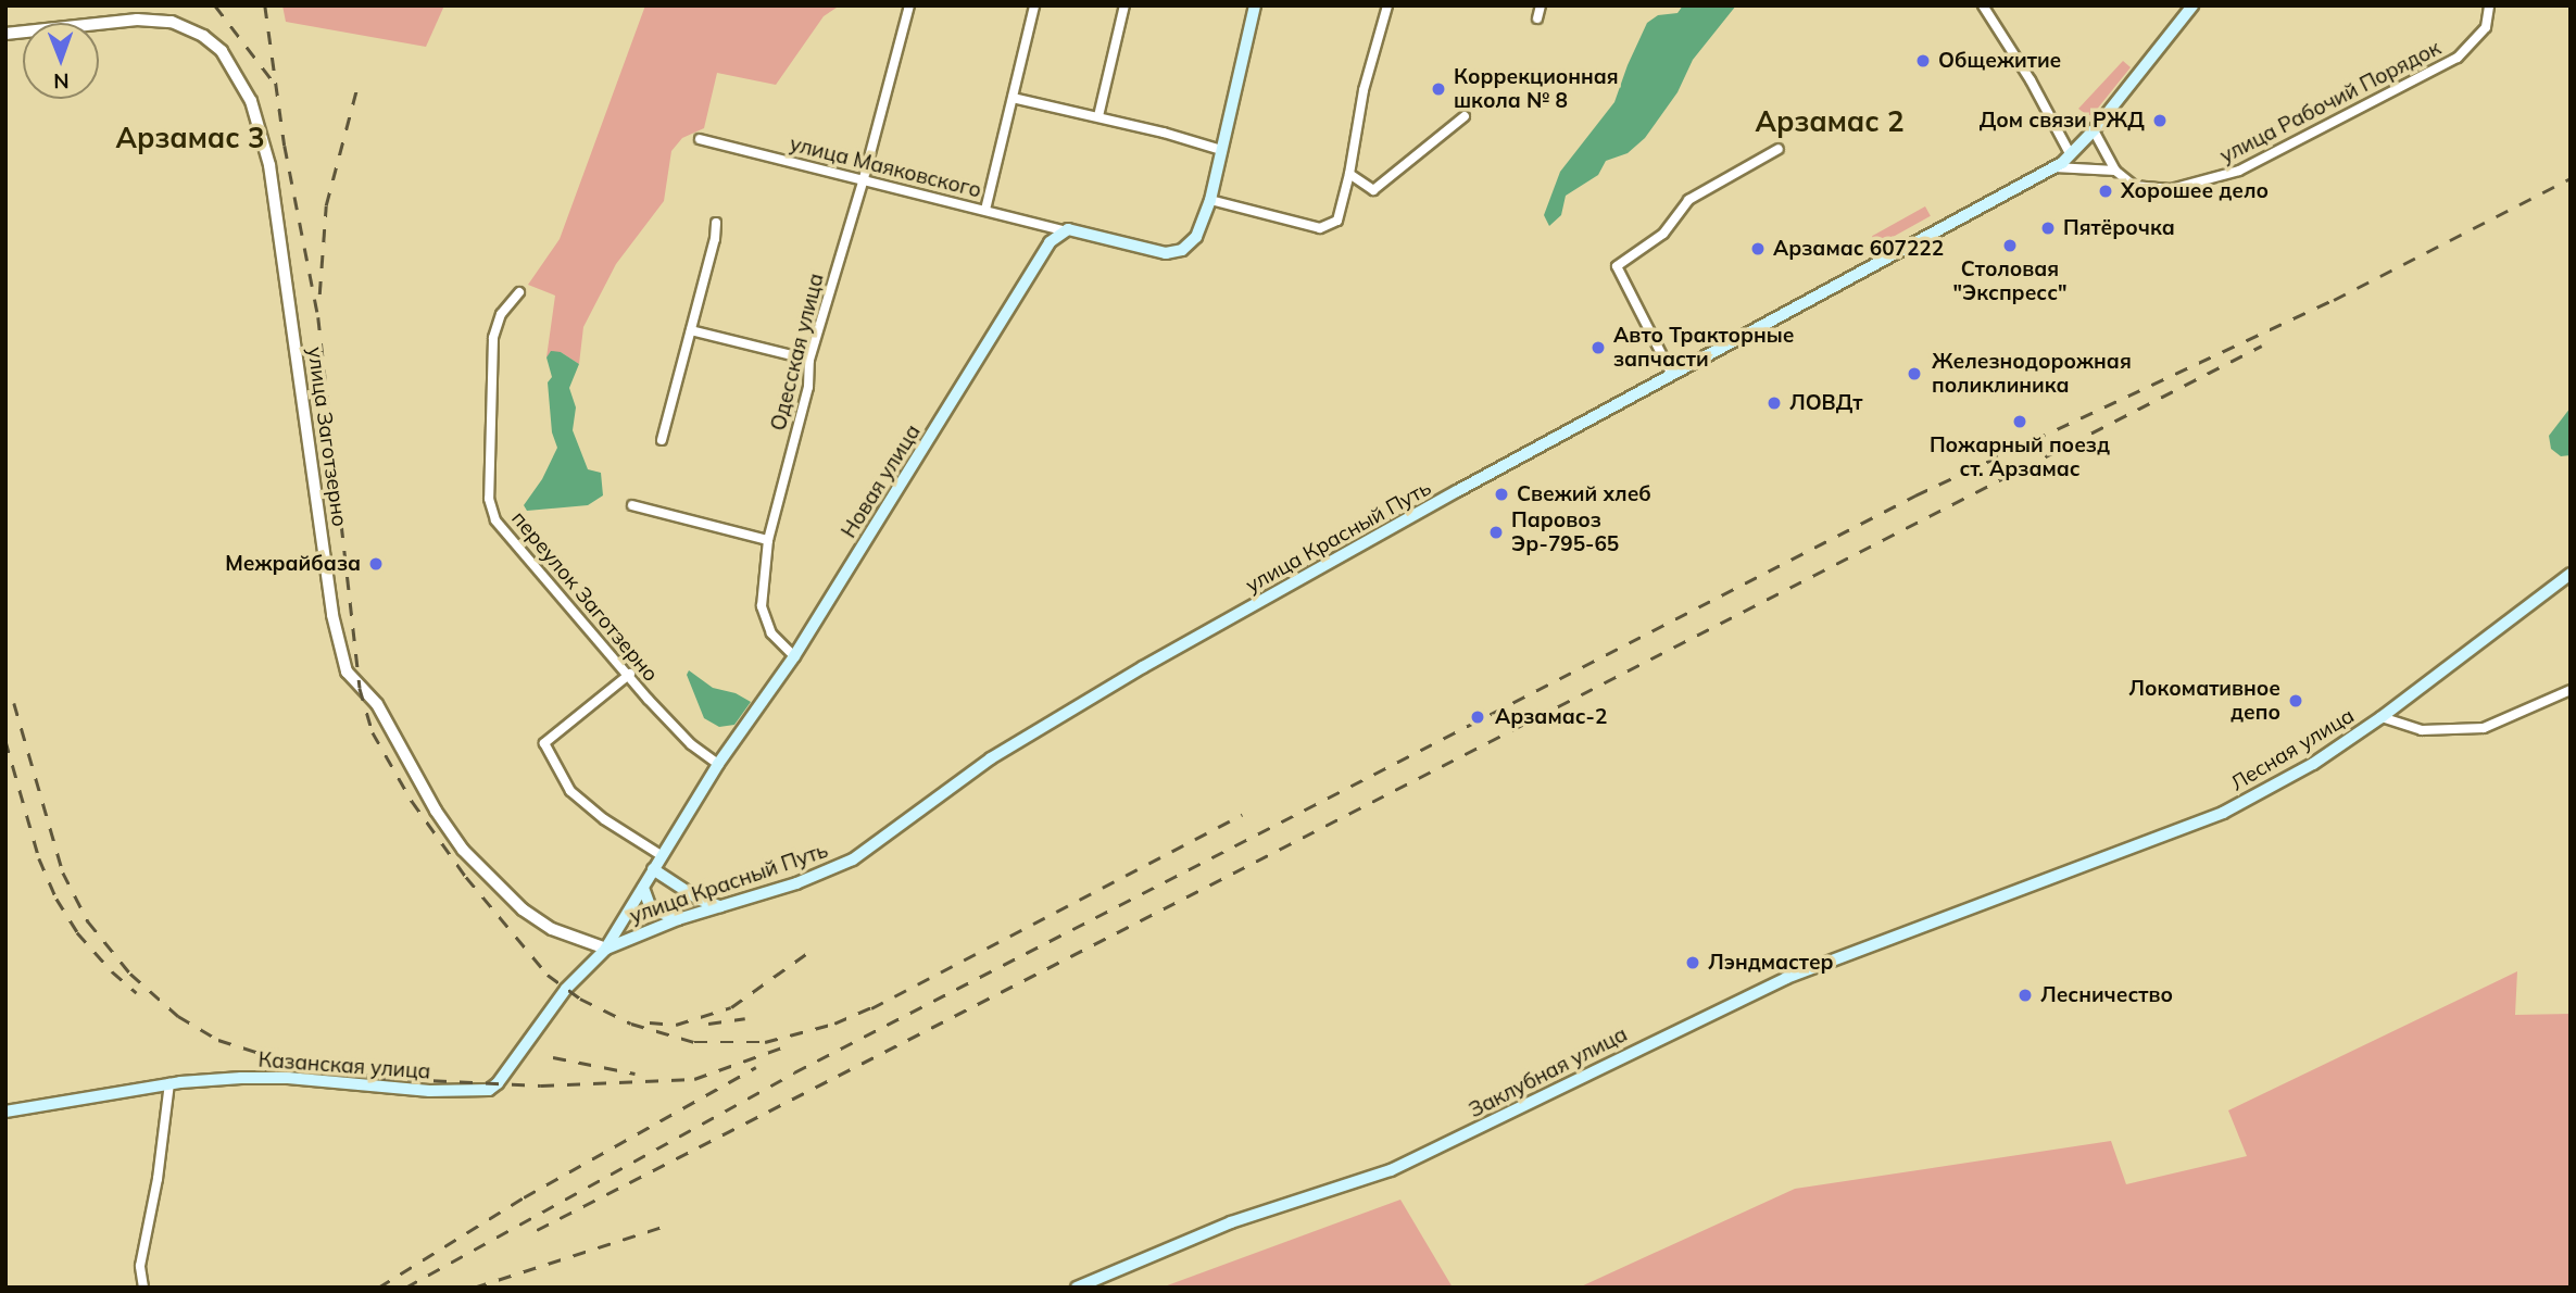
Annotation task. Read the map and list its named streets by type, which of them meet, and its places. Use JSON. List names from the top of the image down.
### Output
{
  "streets": {
    "main road": [
      "Новая улица",
      "улица Красный Путь",
      "Лесная улица",
      "Казанская улица",
      "Заклубная улица"
    ],
    "street": [
      "улица Рабочий Порядок",
      "улица Маяковского",
      "Одесская улица",
      "улица Заготзерно",
      "переулок Заготзерно"
    ]
  },
  "crossings": [
    ["улица Рабочий Порядок", "улица Красный Путь"],
    ["улица Маяковского", "Одесская улица"],
    ["улица Маяковского", "Новая улица"],
    ["Одесская улица", "Новая улица"],
    ["улица Заготзерно", "Новая улица"],
    ["улица Заготзерно", "улица Красный Путь"],
    ["Новая улица", "улица Красный Путь"],
    ["Новая улица", "переулок Заготзерно"],
    ["улица Красный Путь", "Казанская улица"],
    ["Лесная улица", "Заклубная улица"]
  ],
  "districts": ["Арзамас 2", "Арзамас 3"],
  "places": [
    "Общежитие",
    "Коррекционная школа № 8",
    "Дом связи РЖД",
    "Хорошее дело",
    "Пятёрочка",
    "Столовая \"Экспресс\"",
    "Арзамас 607222",
    "Авто Тракторные запчасти",
    "Железнодорожная поликлиника",
    "ЛОВДт",
    "Пожарный поезд ст. Арзамас",
    "Свежий хлеб",
    "Паровоз Эр-795-65",
    "Межрайбаза",
    "Локомативное депо",
    "Арзамас-2",
    "Лэндмастер",
    "Лесничество"
  ],
  "north": "bottom"
}
